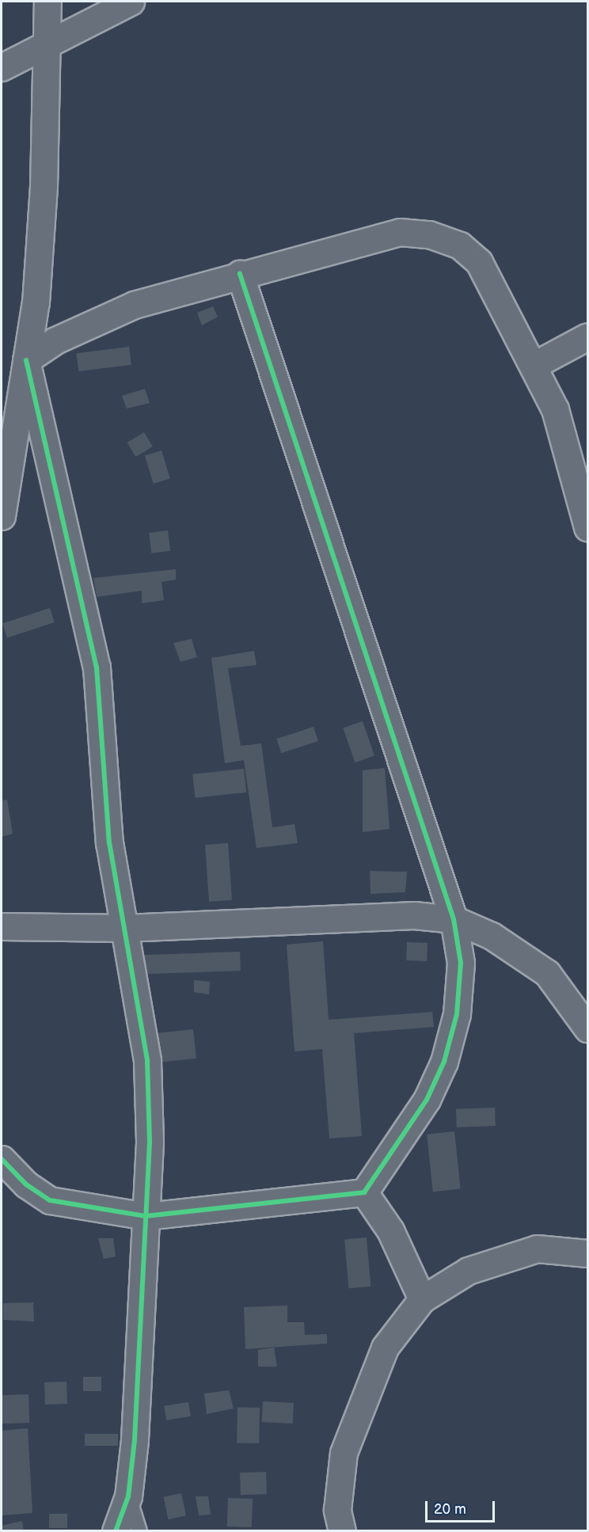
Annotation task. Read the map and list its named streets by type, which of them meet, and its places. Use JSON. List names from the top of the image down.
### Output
{
  "scale_bar": "20 m"
}
